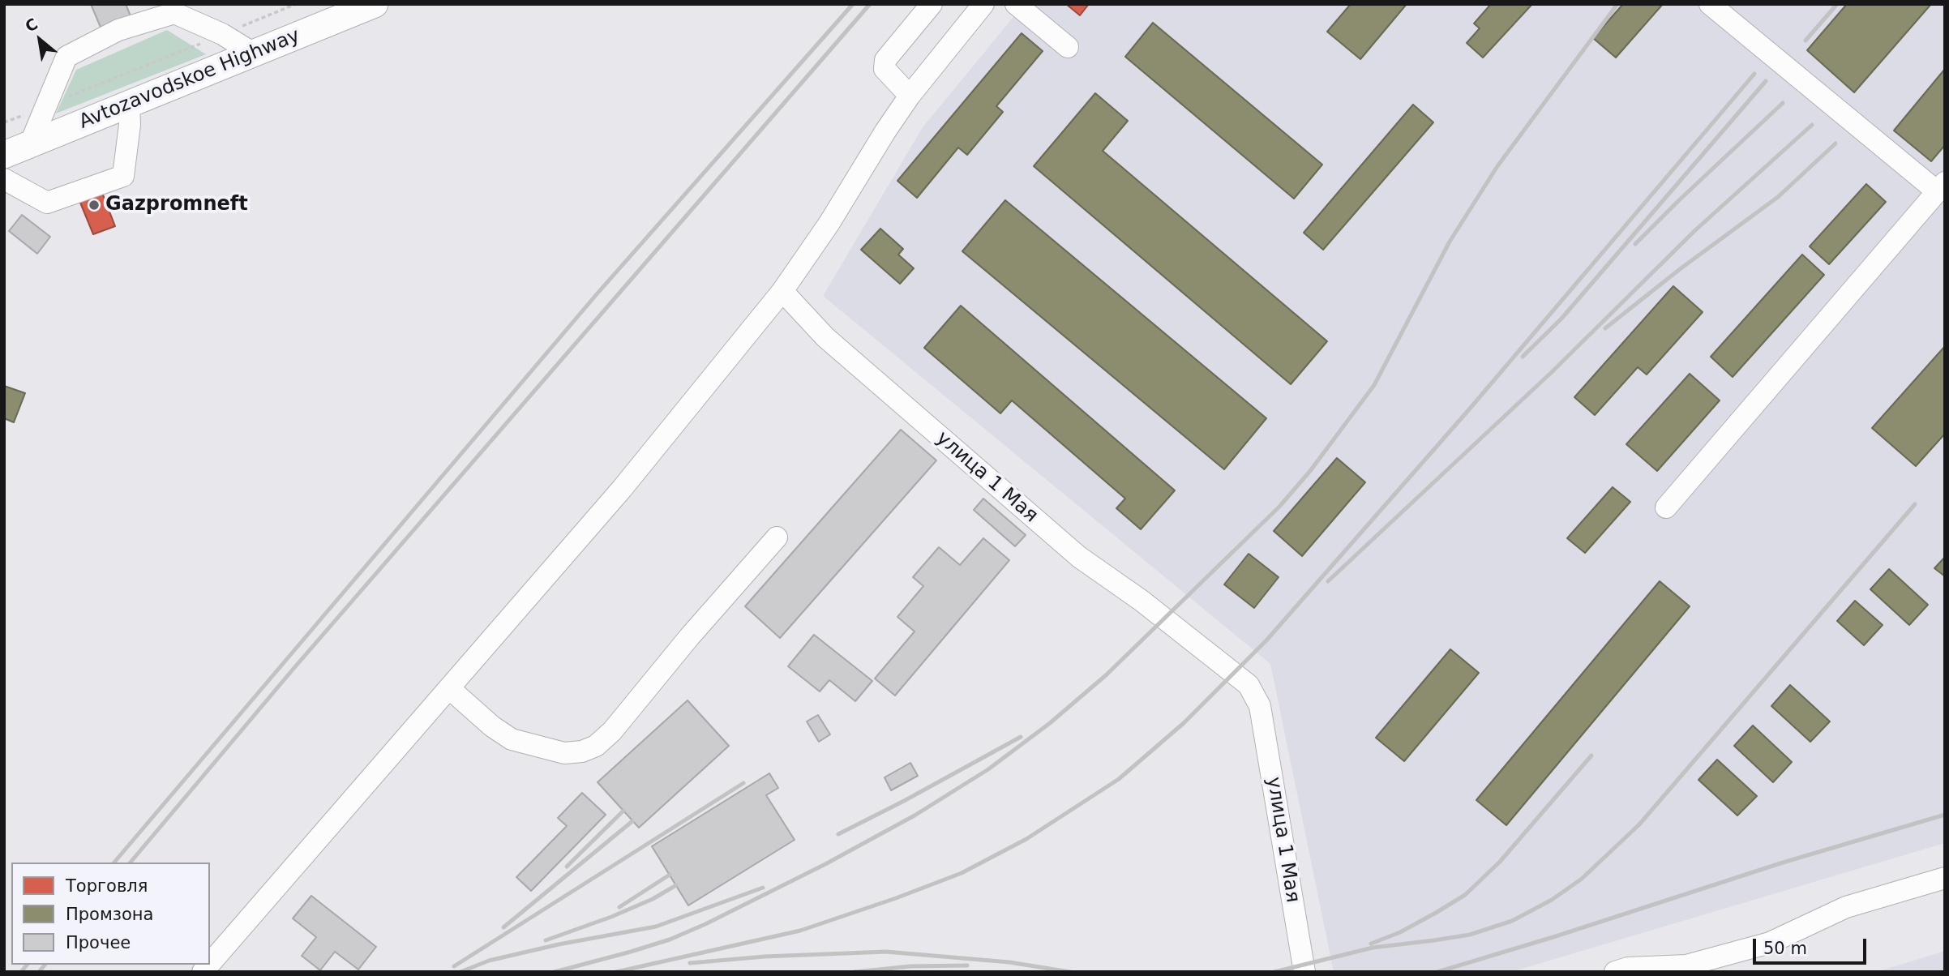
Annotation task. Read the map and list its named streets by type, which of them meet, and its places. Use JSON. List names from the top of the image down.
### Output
{
  "streets": {
    "main road": ["Avtozavodskoe Highway"],
    "street": ["улица 1 Мая"]
  },
  "places": ["Gazpromneft"],
  "legend": ["Торговля", "Промзона", "Прочее"],
  "scale_bar": "50 m",
  "north": "top left"
}
